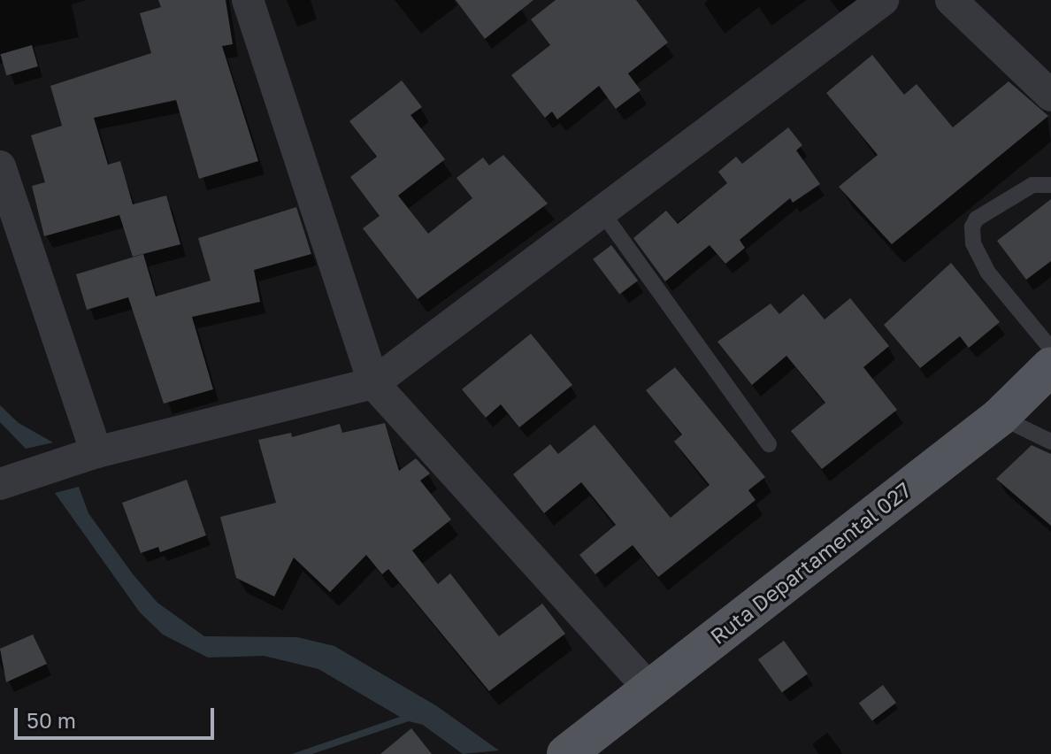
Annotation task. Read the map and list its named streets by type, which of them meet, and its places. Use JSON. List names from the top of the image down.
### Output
{
  "streets": {
    "main road": ["Ruta Departamental 027"]
  },
  "scale_bar": "50 m"
}
